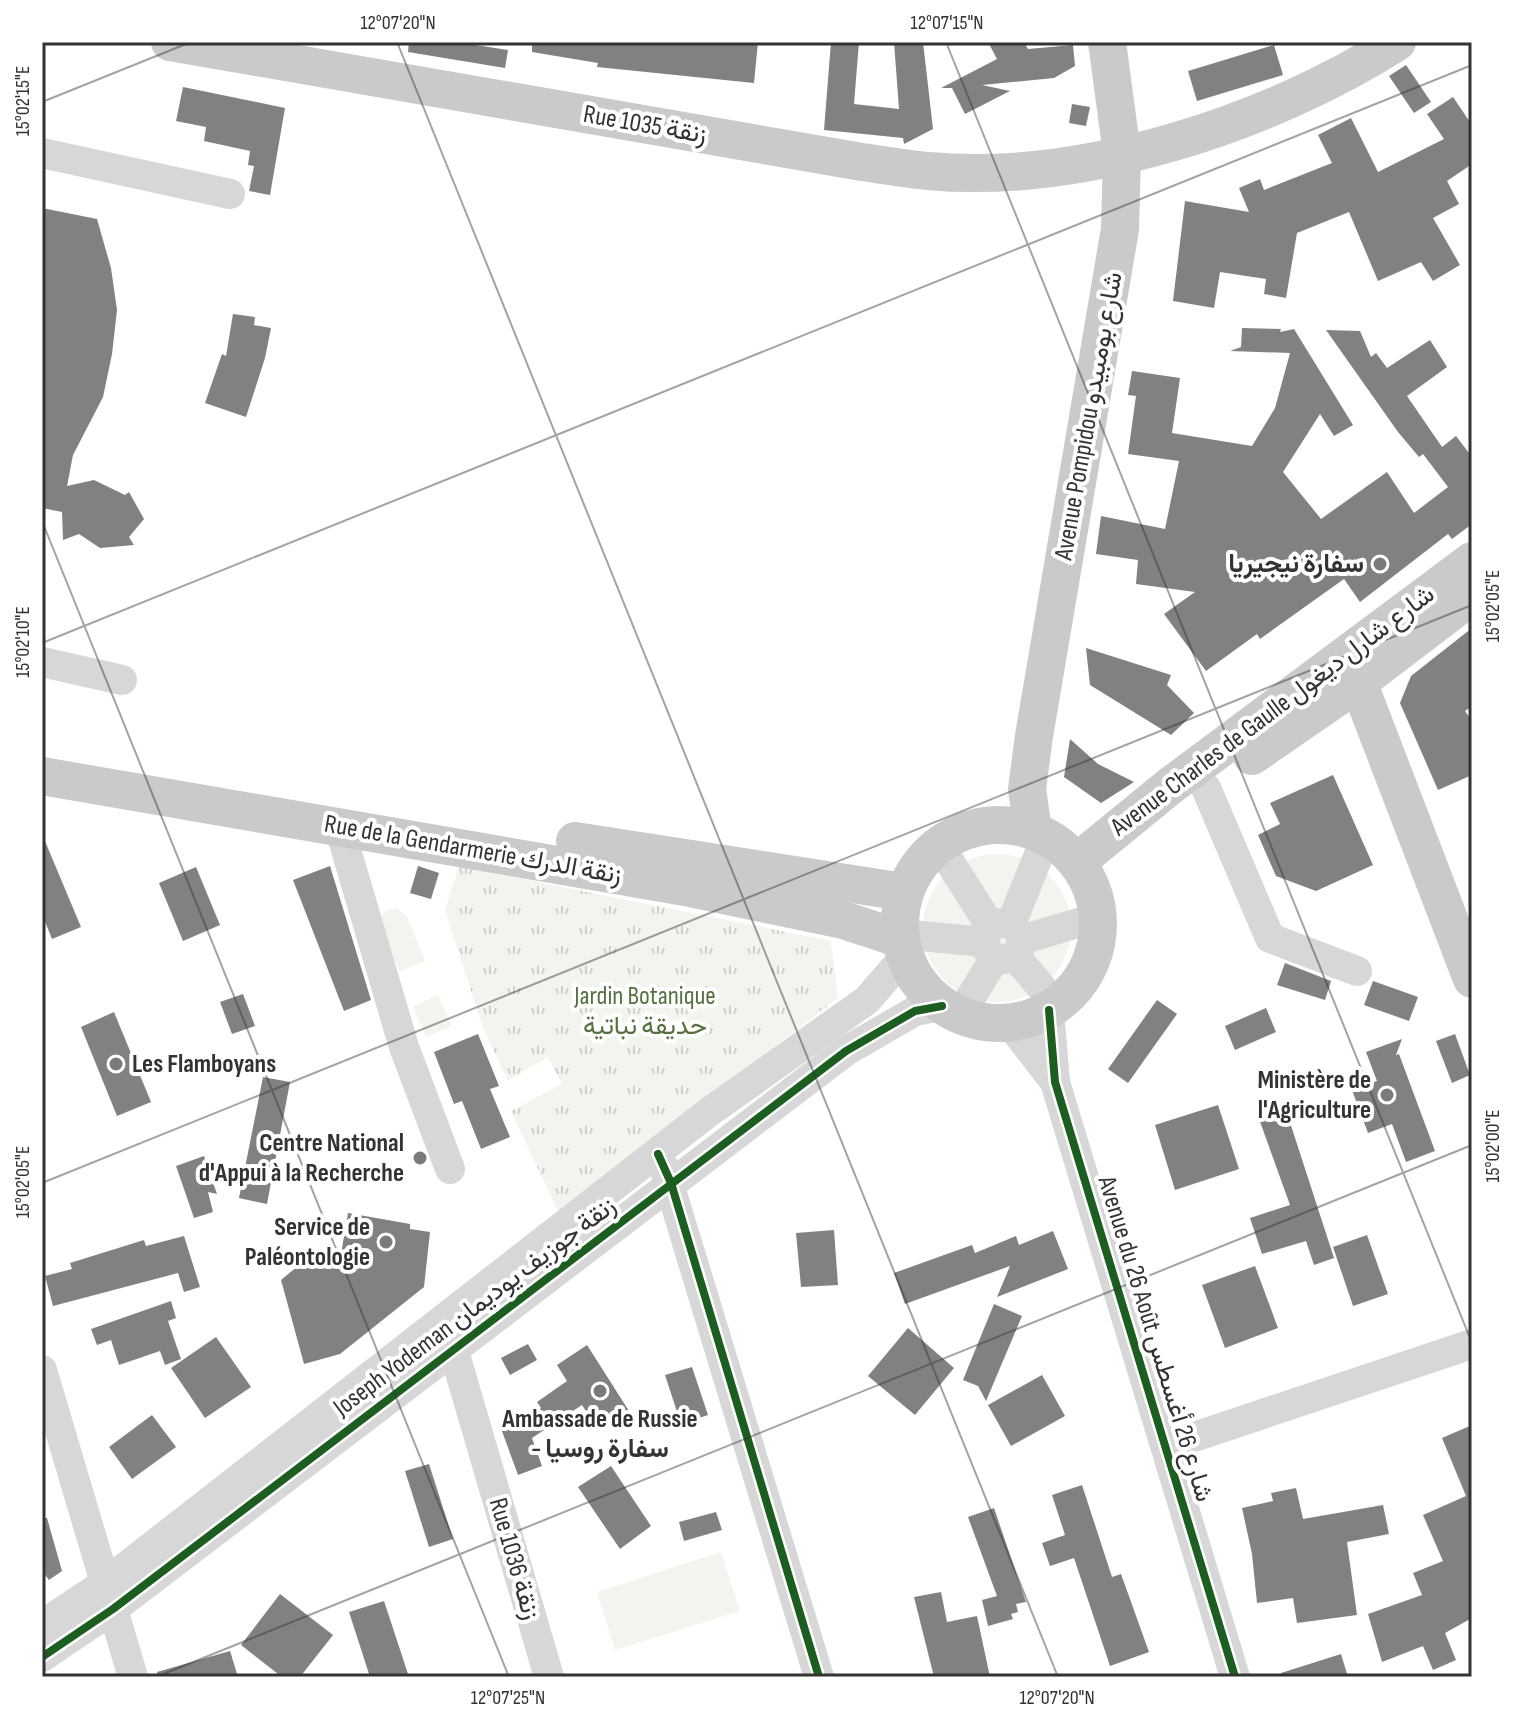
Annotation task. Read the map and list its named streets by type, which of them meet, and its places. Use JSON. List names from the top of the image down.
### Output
{
  "streets": {
    "main road": [
      "Rue 1035 زنقة",
      "Avenue Pompidou شارع بومبيدو",
      "Avenue Charles de Gaulle شارع شارل ديغول",
      "Rue de la Gendarmerie زنقة الدرك"
    ],
    "street": ["Joseph Yodeman زنقة جوزيف يوديمان", "Avenue du 26 Août شارع 26 أغسطس", "Rue 1036 زنقة"]
  },
  "crossings": [
    ["Rue 1035 زنقة", "Avenue Pompidou شارع بومبيدو"],
    ["Rue de la Gendarmerie زنقة الدرك", "Joseph Yodeman زنقة جوزيف يوديمان"],
    ["Joseph Yodeman زنقة جوزيف يوديمان", "Rue 1036 زنقة"]
  ],
  "parks": ["Jardin Botanique حديقة نباتية"],
  "places": [
    "سفارة نيجيريا",
    "Les Flamboyans",
    "Ministère de l'Agriculture",
    "Centre National d'Appui à la Recherche",
    "Service de Paléontologie",
    "Ambassade de Russie - سفارة روسيا"
  ],
  "coordinates": [
    "12°07'20\"N",
    "12°07'15\"N",
    "15°02'15\"E",
    "15°02'05\"E",
    "15°02'10\"E",
    "15°02'00\"E",
    "12°07'25\"N"
  ]
}
